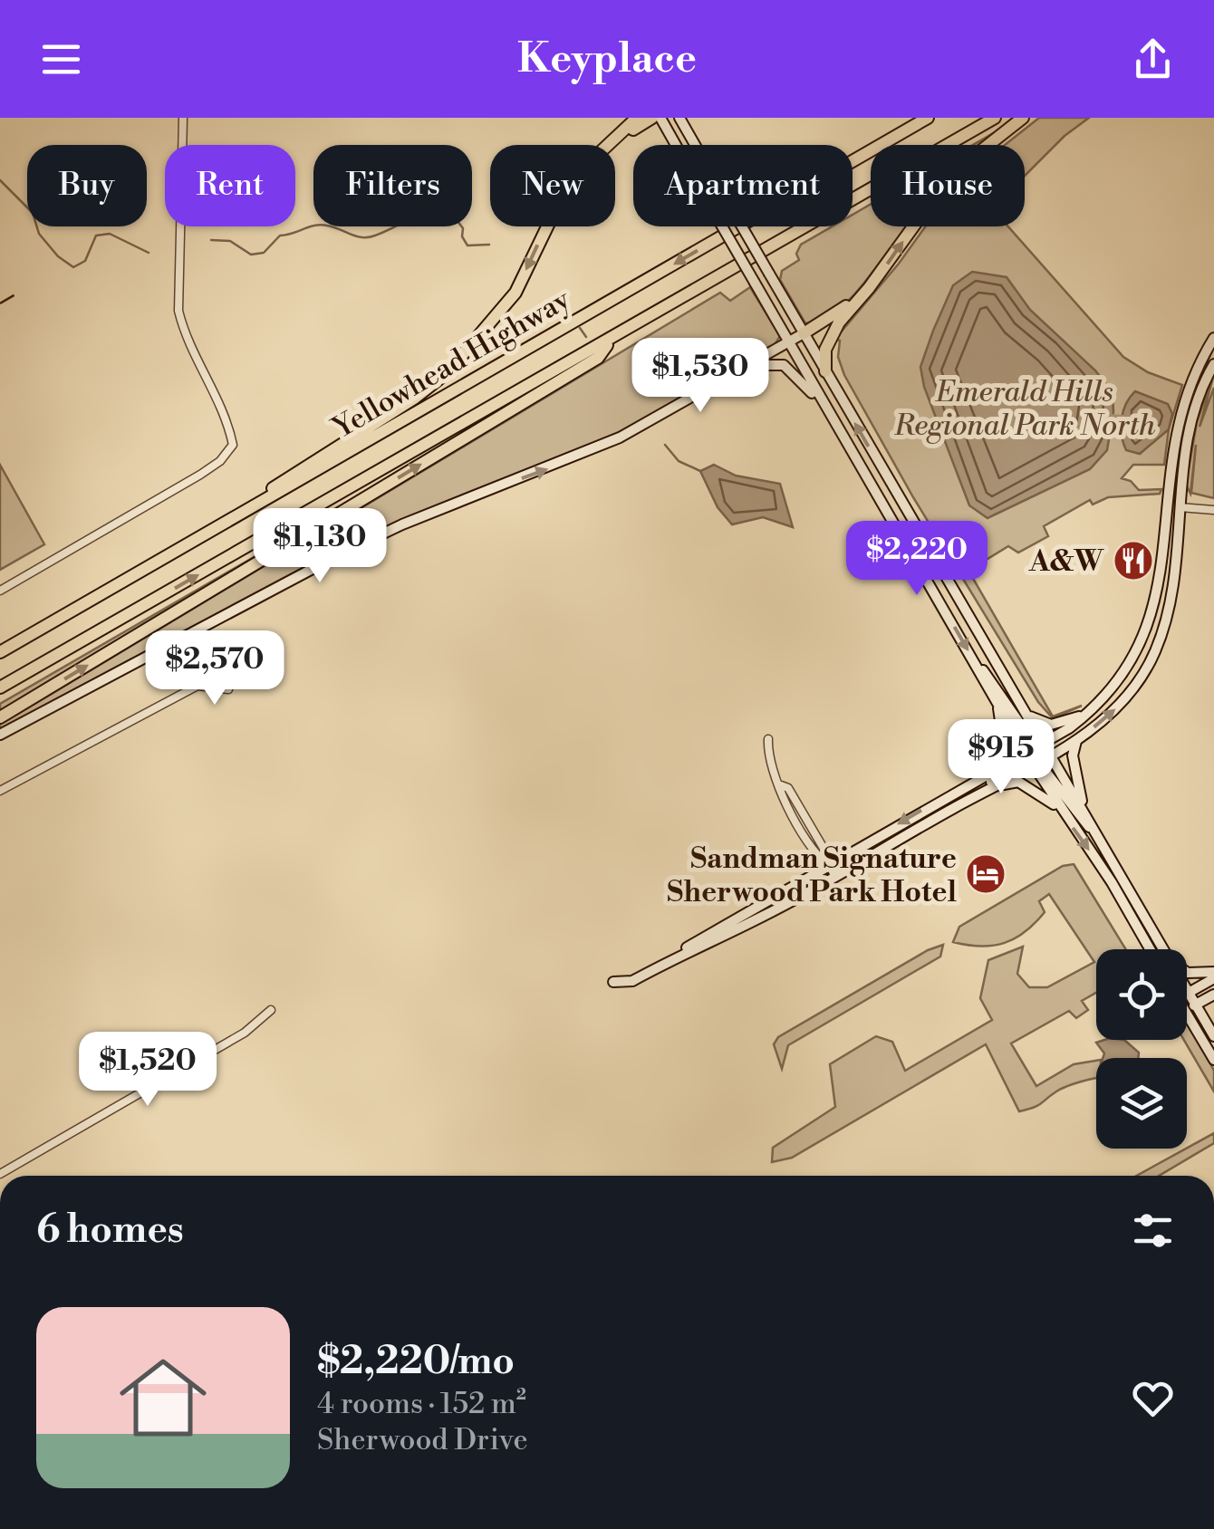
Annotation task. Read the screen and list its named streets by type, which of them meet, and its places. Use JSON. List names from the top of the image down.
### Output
{
  "streets": {
    "highway": ["Yellowhead Highway"]
  },
  "parks": ["Emerald Hills Regional Park North"],
  "places": {
    "restaurant": ["A&W"],
    "hotel": ["Sandman Signature Sherwood Park Hotel"]
  },
  "page": {
    "header": "Keyplace",
    "chip": [
      "Buy",
      "Rent",
      "Filters",
      "New",
      "Apartment",
      "House"
    ],
    "price": [
      "$1,530",
      "$1,130",
      "$2,220",
      "$2,570",
      "$915",
      "$1,520"
    ],
    "heading": "6 homes",
    "list": [
      {
        "name": "$2,220/mo",
        "note": "4 rooms · 152 m² · Sherwood Drive"
      }
    ]
  }
}
